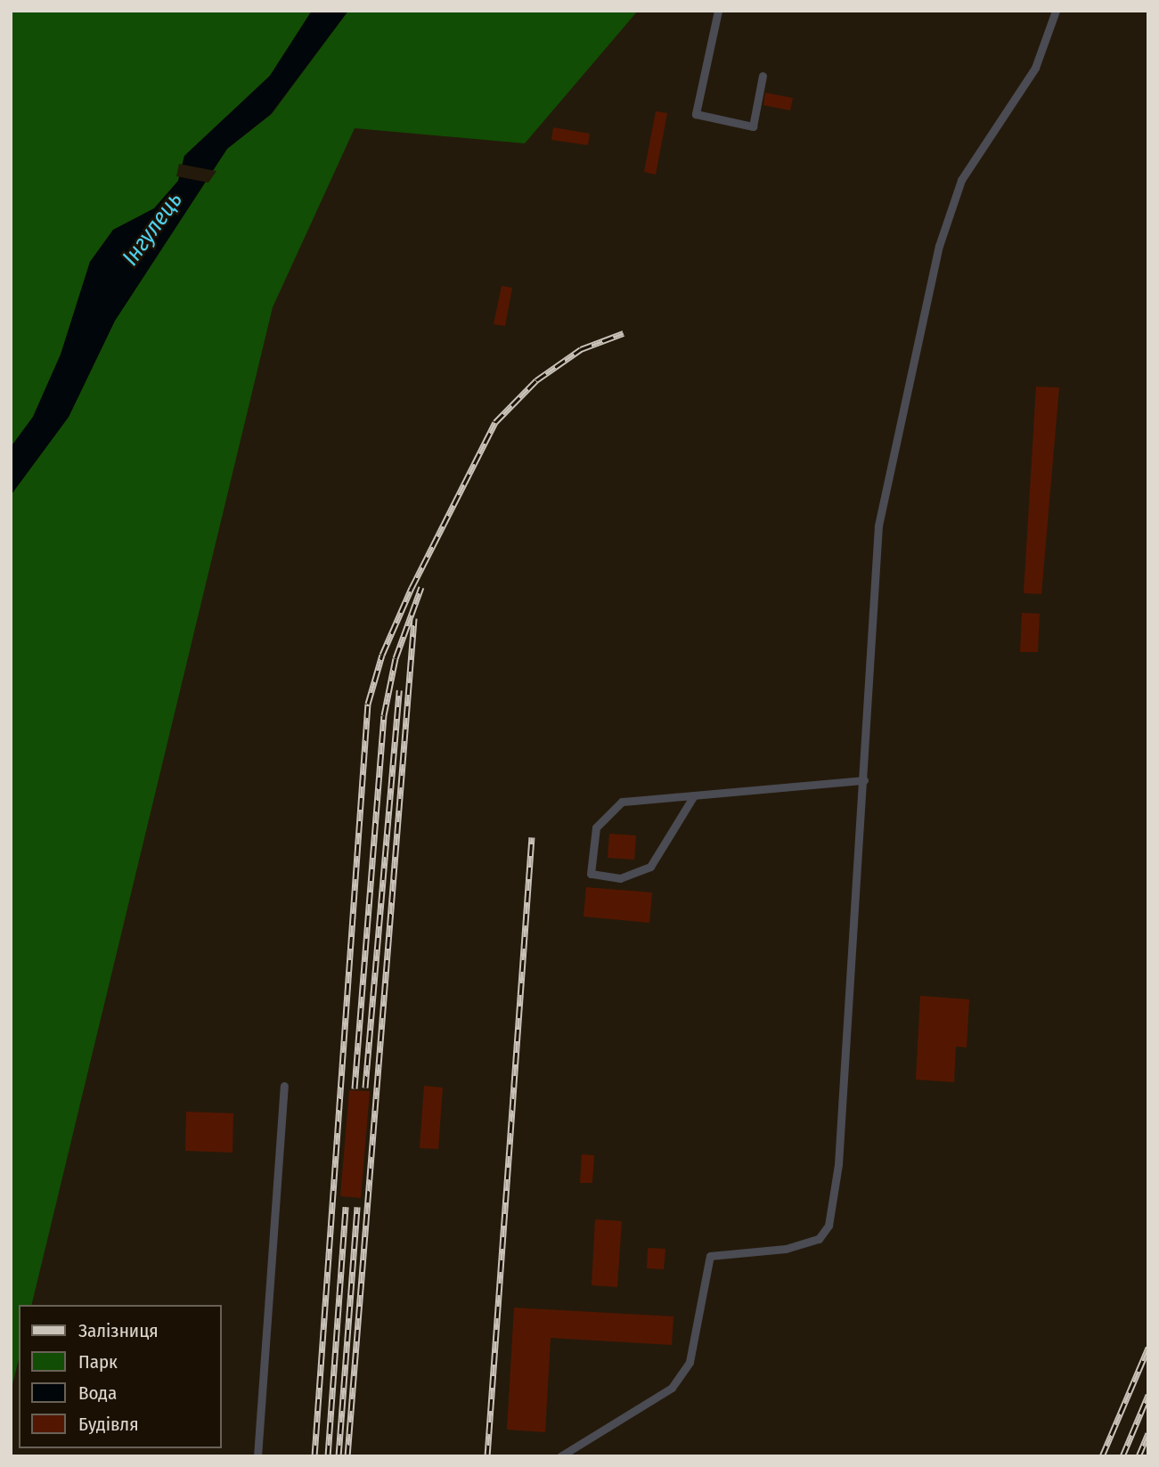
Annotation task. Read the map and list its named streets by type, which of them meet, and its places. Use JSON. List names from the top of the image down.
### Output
{
  "water": ["Інгулець"],
  "legend": [
    "Залізниця",
    "Парк",
    "Вода",
    "Будівля"
  ]
}
